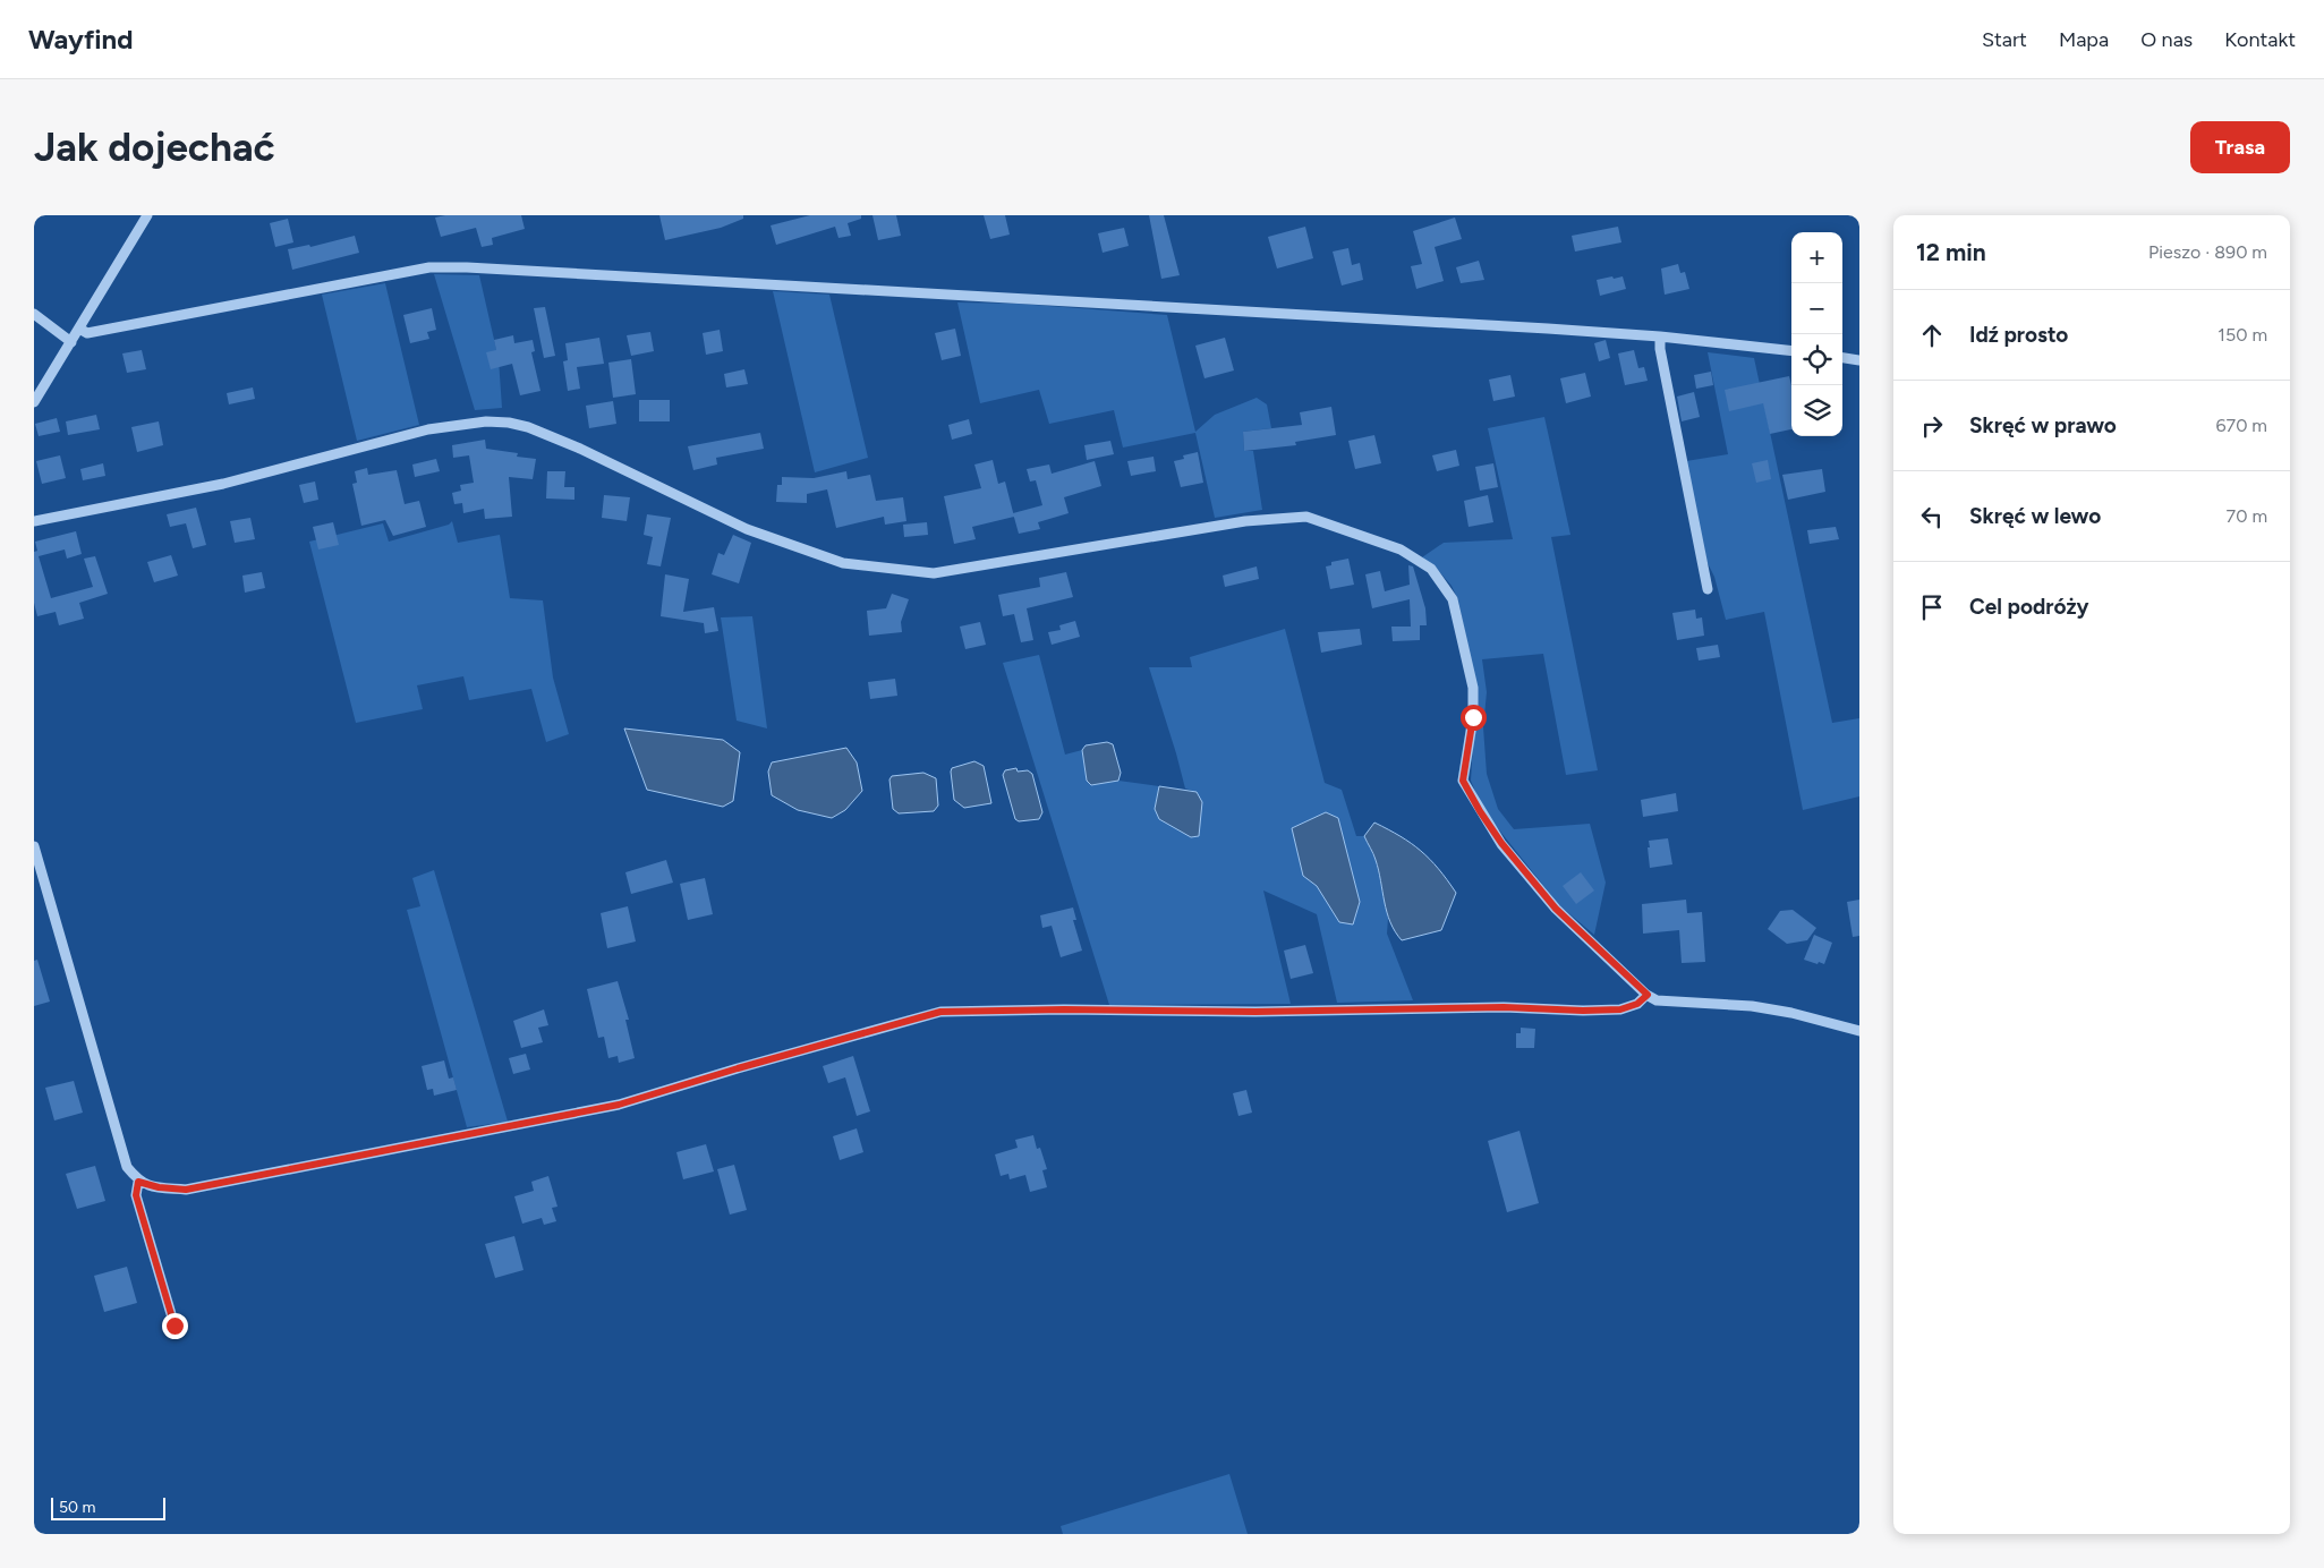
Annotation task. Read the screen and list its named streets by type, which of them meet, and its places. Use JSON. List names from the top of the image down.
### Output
{
  "scale_bar": "50 m",
  "page": {
    "header": "Wayfind",
    "nav": [
      "Start",
      "Mapa",
      "O nas",
      "Kontakt"
    ],
    "buttons": "Trasa",
    "title": "Jak dojechać",
    "heading": ["12 min", "Pieszo · 890 m"],
    "map_buttons": ["+", "−"],
    "list": [
      ["Idź prosto", "150 m"],
      ["Skręć w prawo", "670 m"],
      ["Skręć w lewo", "70 m"],
      "Cel podróży"
    ],
    "scale": "50 m"
  }
}
